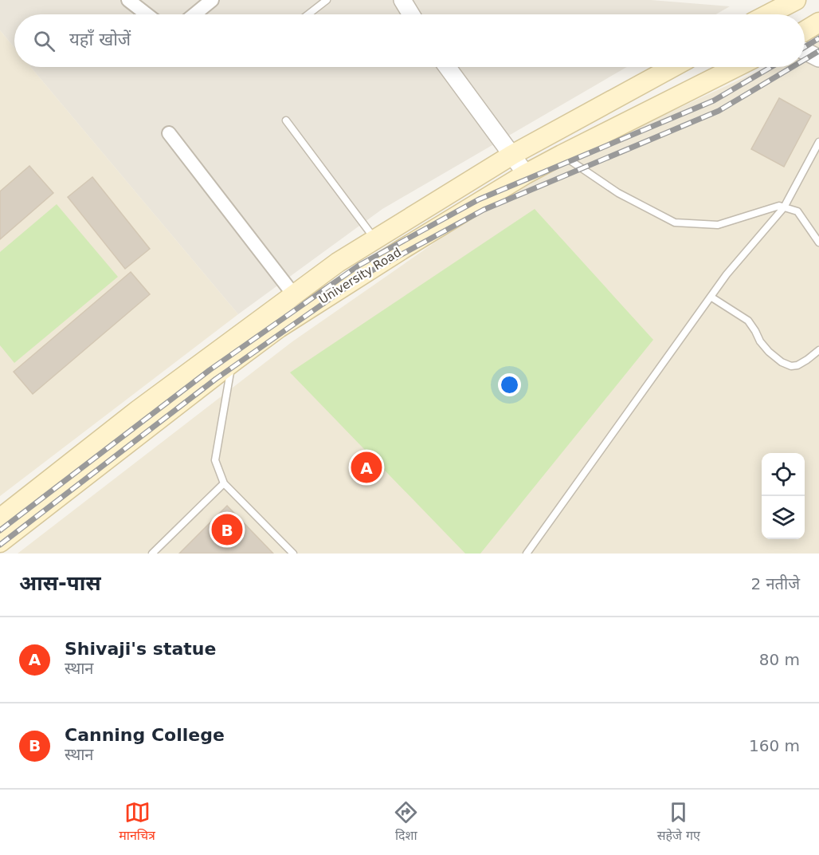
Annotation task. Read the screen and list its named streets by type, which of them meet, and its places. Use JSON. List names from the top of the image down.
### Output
{
  "streets": {
    "main road": ["University Road"]
  },
  "page": {
    "search": "यहाँ खोजें",
    "pins": ["A", "B"],
    "heading": ["आस-पास", "2 नतीजे"],
    "list": [
      {
        "mark": "A",
        "name": "Shivaji's statue",
        "note": "स्थान",
        "value": "80 m"
      },
      {
        "mark": "B",
        "name": "Canning College",
        "note": "स्थान",
        "value": "160 m"
      }
    ],
    "nav": ["मानचित्र", "दिशा", "सहेजे गए"]
  }
}
